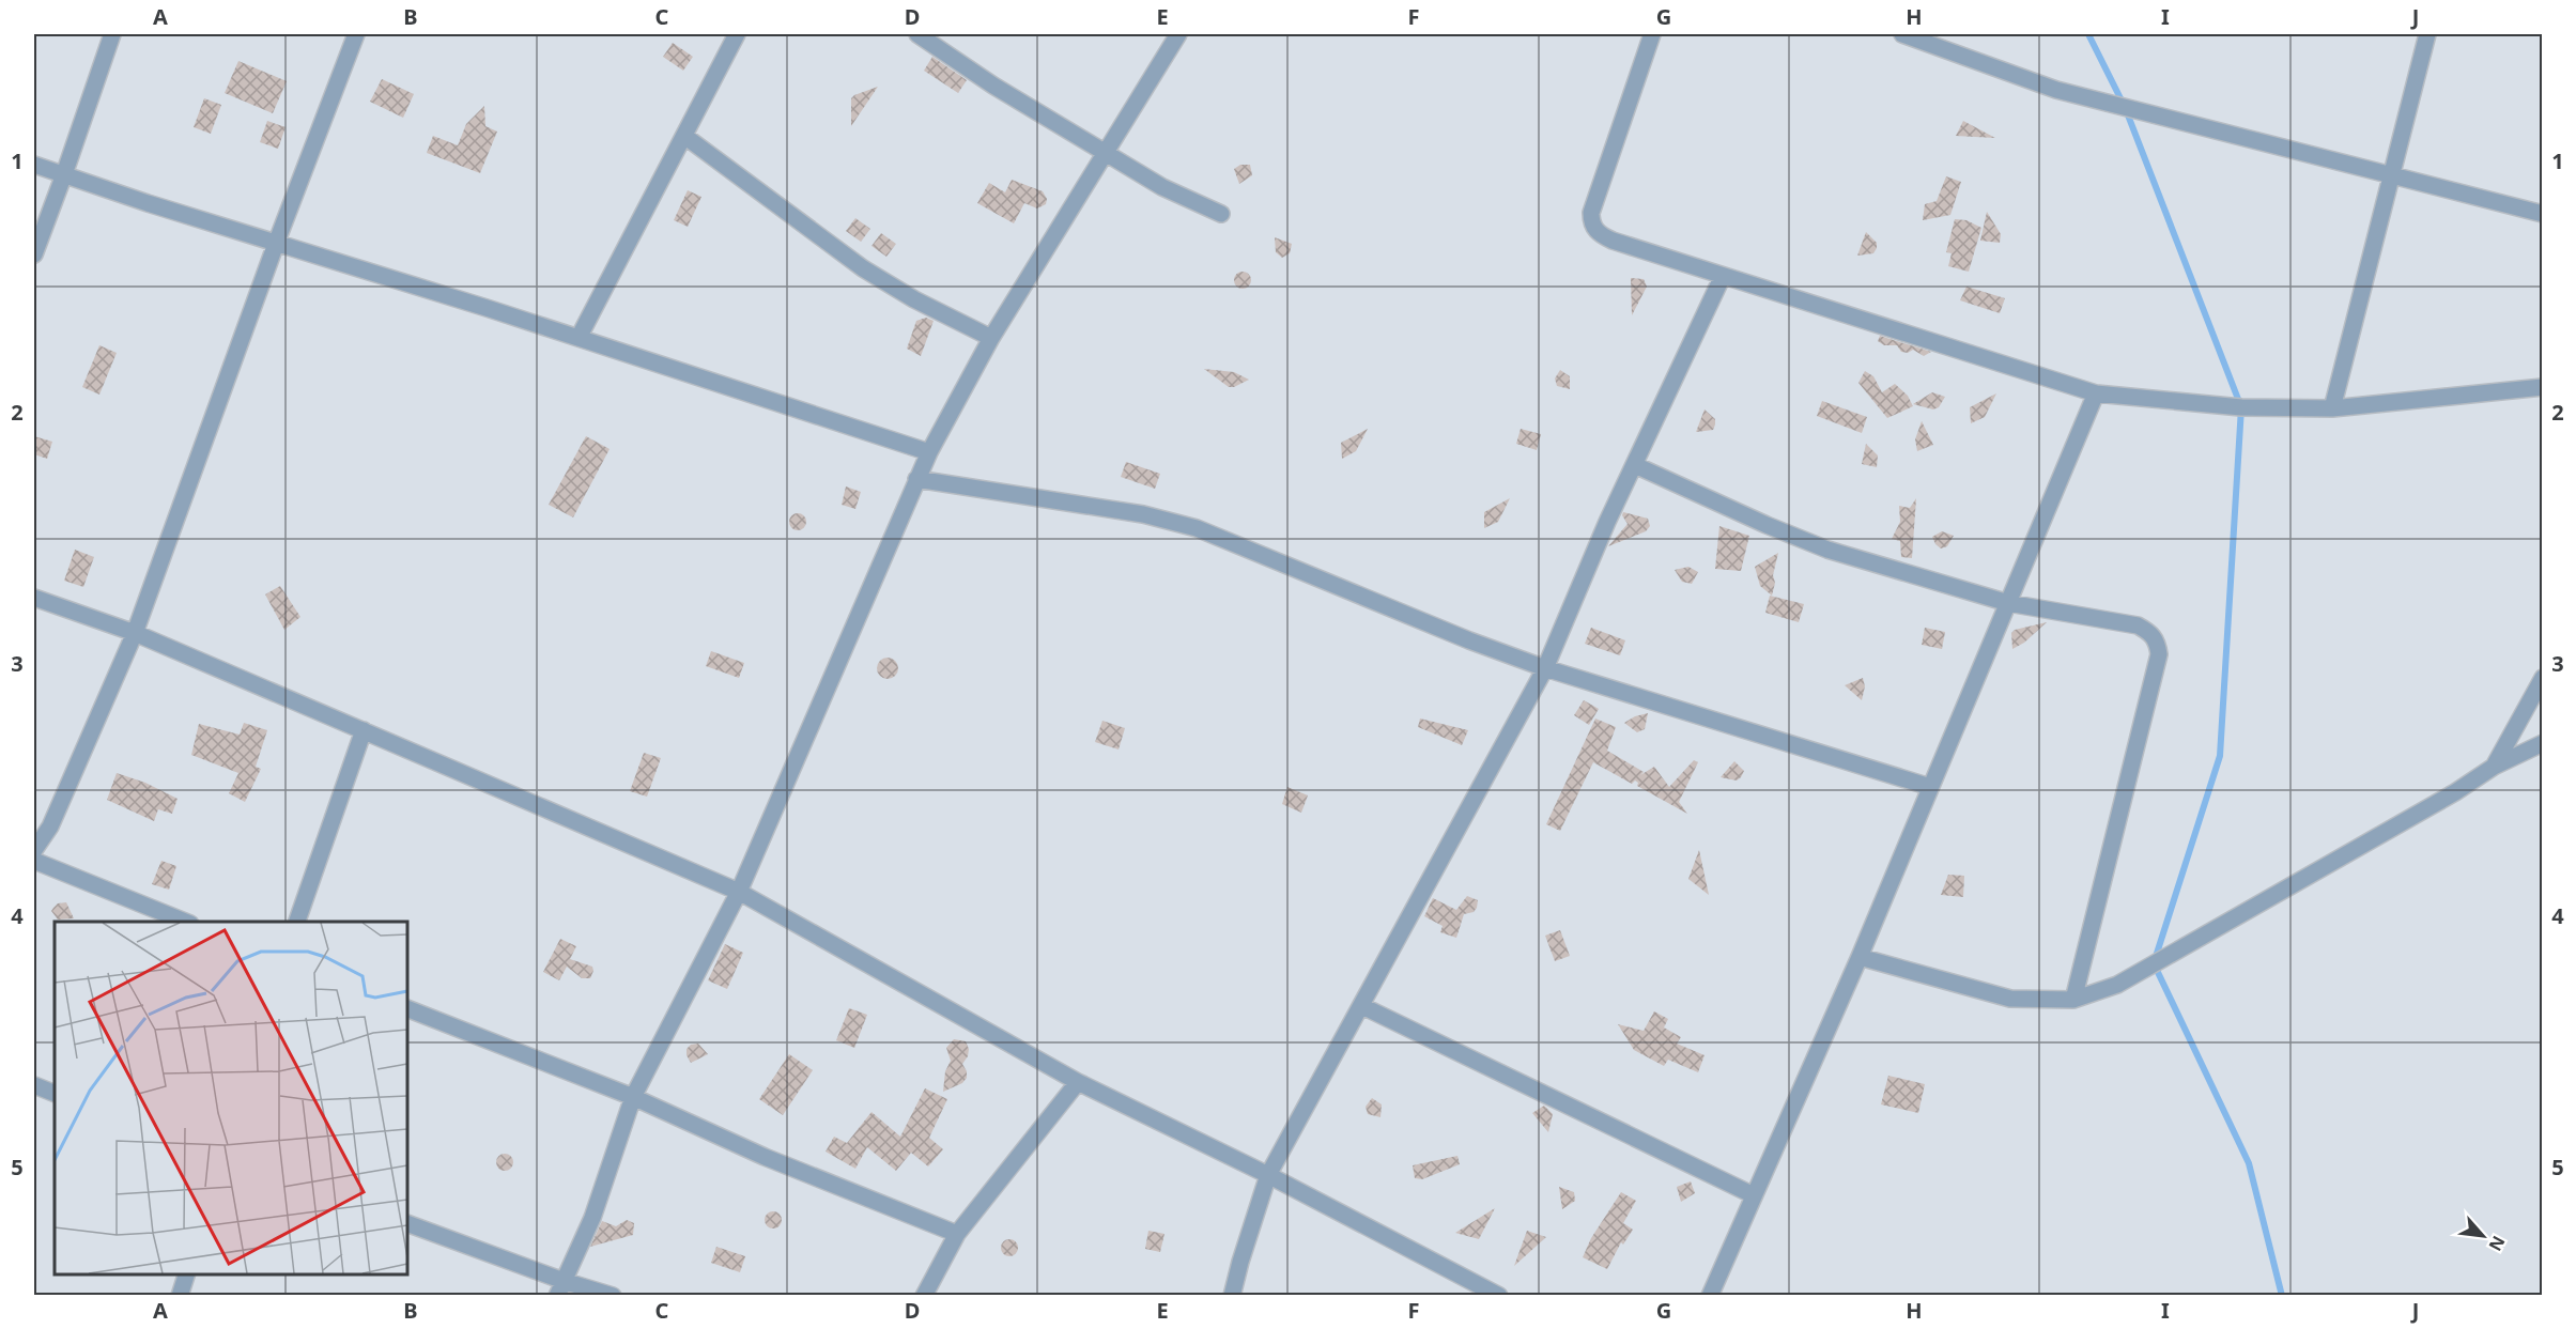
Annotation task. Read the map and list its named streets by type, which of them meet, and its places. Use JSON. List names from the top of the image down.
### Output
{
  "north": "bottom right",
  "grid": {
    "columns": [
      "A",
      "B",
      "C",
      "D",
      "E",
      "F",
      "G",
      "H",
      "I",
      "J"
    ],
    "rows": [
      "1",
      "2",
      "3",
      "4",
      "5"
    ]
  }
}
